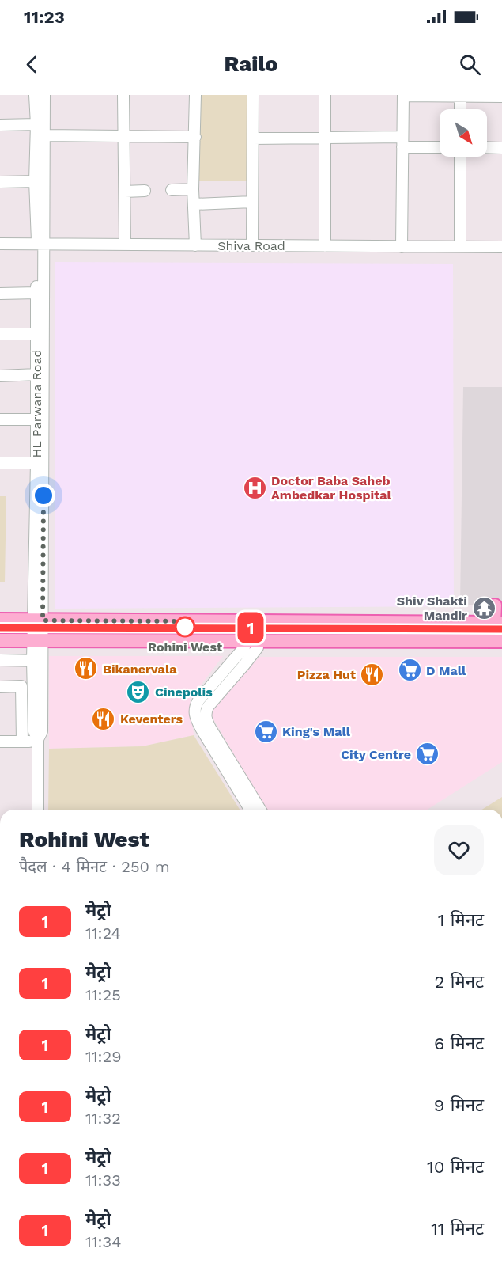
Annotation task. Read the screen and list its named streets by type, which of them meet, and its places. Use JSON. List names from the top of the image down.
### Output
{
  "streets": {
    "street": ["Shiva Road", "HL Parwana Road"]
  },
  "crossings": [
    ["Shiva Road", "HL Parwana Road"]
  ],
  "places": {
    "hospital": ["Doctor Baba Saheb Ambedkar Hospital"],
    "temple": ["Shiv Shakti Mandir"],
    "other": ["Rohini West"],
    "restaurant": ["Bikanervala", "Pizza Hut", "Keventers"],
    "supermarket": ["D Mall", "King's Mall", "City Centre"],
    "theatre": ["Cinepolis"]
  },
  "lines": ["metro line 1"],
  "north": "bottom right",
  "page": {
    "status": "11:23",
    "header": "Railo",
    "on_map": "1",
    "heading": ["Rohini West", "पैदल · 4 मिनट · 250 m"],
    "list": [
      {
        "mark": "1",
        "name": "मेट्रो",
        "note": "11:24",
        "value": "1 मिनट"
      },
      {
        "mark": "1",
        "name": "मेट्रो",
        "note": "11:25",
        "value": "2 मिनट"
      },
      {
        "mark": "1",
        "name": "मेट्रो",
        "note": "11:29",
        "value": "6 मिनट"
      },
      {
        "mark": "1",
        "name": "मेट्रो",
        "note": "11:32",
        "value": "9 मिनट"
      },
      {
        "mark": "1",
        "name": "मेट्रो",
        "note": "11:33",
        "value": "10 मिनट"
      },
      {
        "mark": "1",
        "name": "मेट्रो",
        "note": "11:34",
        "value": "11 मिनट"
      }
    ]
  }
}
